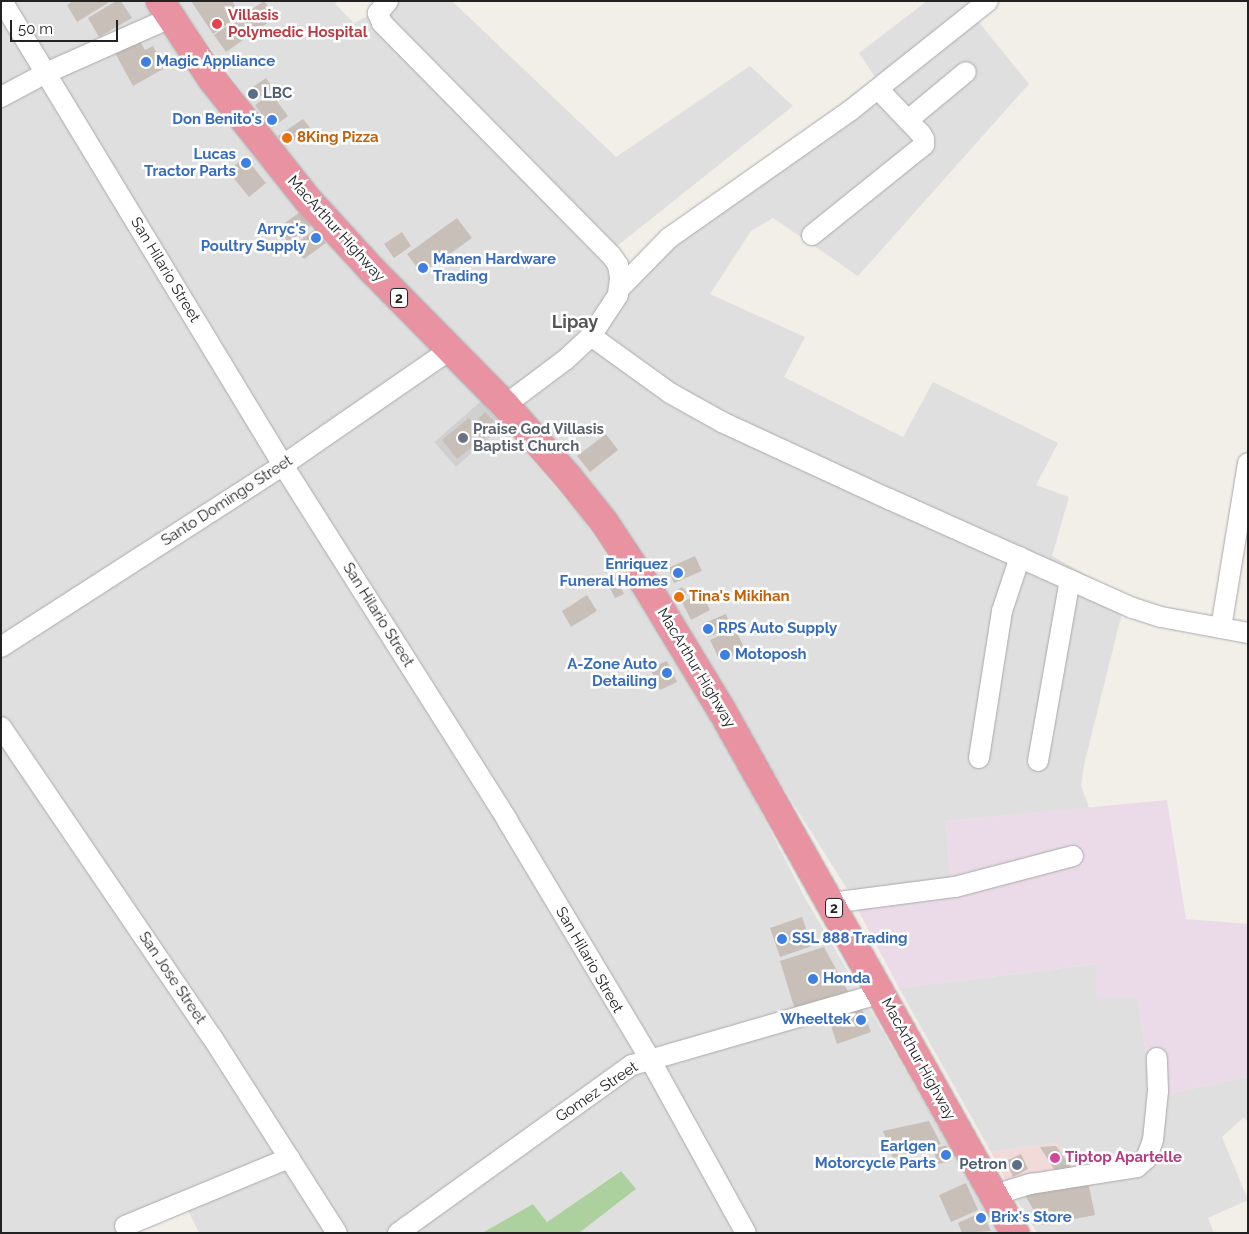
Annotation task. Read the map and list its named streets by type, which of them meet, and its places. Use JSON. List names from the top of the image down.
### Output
{
  "streets": {
    "highway": ["MacArthur Highway", "2"],
    "street": [
      "San Hilario Street",
      "Santo Domingo Street",
      "San Jose Street",
      "Gomez Street"
    ]
  },
  "crossings": [
    ["MacArthur Highway", "Santo Domingo Street"],
    ["MacArthur Highway", "Gomez Street"],
    ["San Hilario Street", "Santo Domingo Street"],
    ["San Hilario Street", "Gomez Street"]
  ],
  "districts": ["Lipay"],
  "places": [
    "Villasis Polymedic Hospital",
    "Magic Appliance",
    "LBC",
    "Don Benito's",
    "8King Pizza",
    "Lucas Tractor Parts",
    "Arryc's Poultry Supply",
    "Manen Hardware Trading",
    "Praise God Villasis Baptist Church",
    "Enriquez Funeral Homes",
    "Tina's Mikihan",
    "RPS Auto Supply",
    "Motoposh",
    "A-Zone Auto Detailing",
    "SSL 888 Trading",
    "Honda",
    "Wheeltek",
    "Earlgen Motorcycle Parts",
    "Tiptop Apartelle",
    "Petron",
    "Brix's Store"
  ],
  "scale_bar": "50 m"
}
